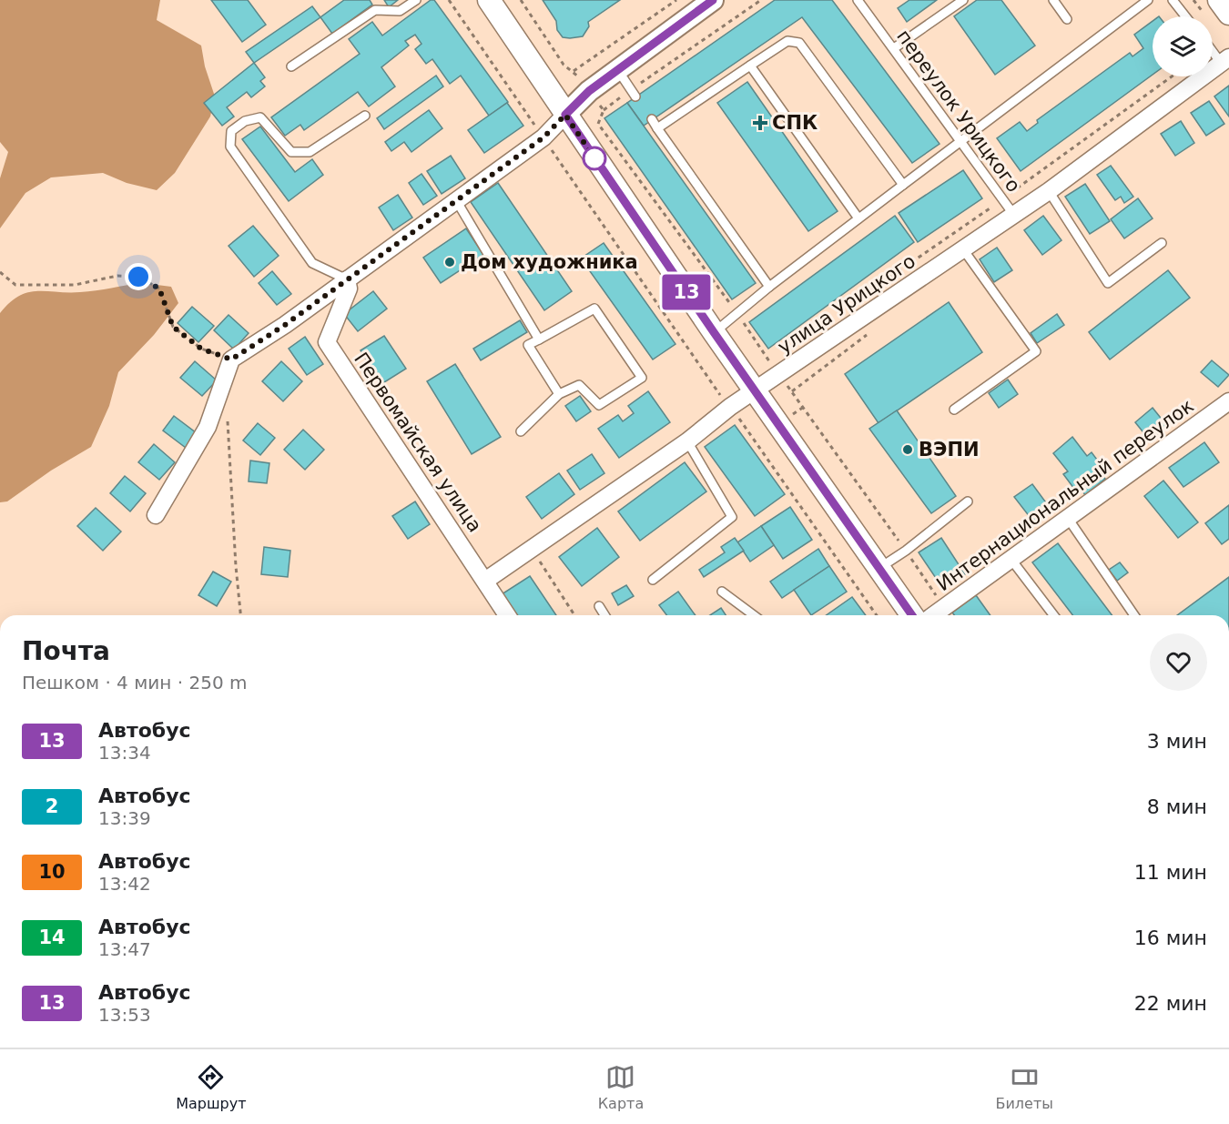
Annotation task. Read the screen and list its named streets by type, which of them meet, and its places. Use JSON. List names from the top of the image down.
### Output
{
  "streets": {
    "street": ["улица Урицкого", "Первомайская улица", "Интернациональный переулок"],
    "lane": ["переулок Урицкого"]
  },
  "crossings": [
    ["переулок Урицкого", "улица Урицкого"],
    ["улица Урицкого", "Первомайская улица"]
  ],
  "places": {
    "health": ["СПК"],
    "other": ["Дом художника", "ВЭПИ"]
  },
  "lines": ["bus line 13"],
  "page": {
    "on_map": "13",
    "heading": ["Почта", "Пешком · 4 мин · 250 m"],
    "list": [
      {
        "mark": "13",
        "name": "Автобус",
        "note": "13:34",
        "value": "3 мин"
      },
      {
        "mark": "2",
        "name": "Автобус",
        "note": "13:39",
        "value": "8 мин"
      },
      {
        "mark": "10",
        "name": "Автобус",
        "note": "13:42",
        "value": "11 мин"
      },
      {
        "mark": "14",
        "name": "Автобус",
        "note": "13:47",
        "value": "16 мин"
      },
      {
        "mark": "13",
        "name": "Автобус",
        "note": "13:53",
        "value": "22 мин"
      }
    ],
    "tabs": ["Маршрут", "Карта", "Билеты"]
  }
}
